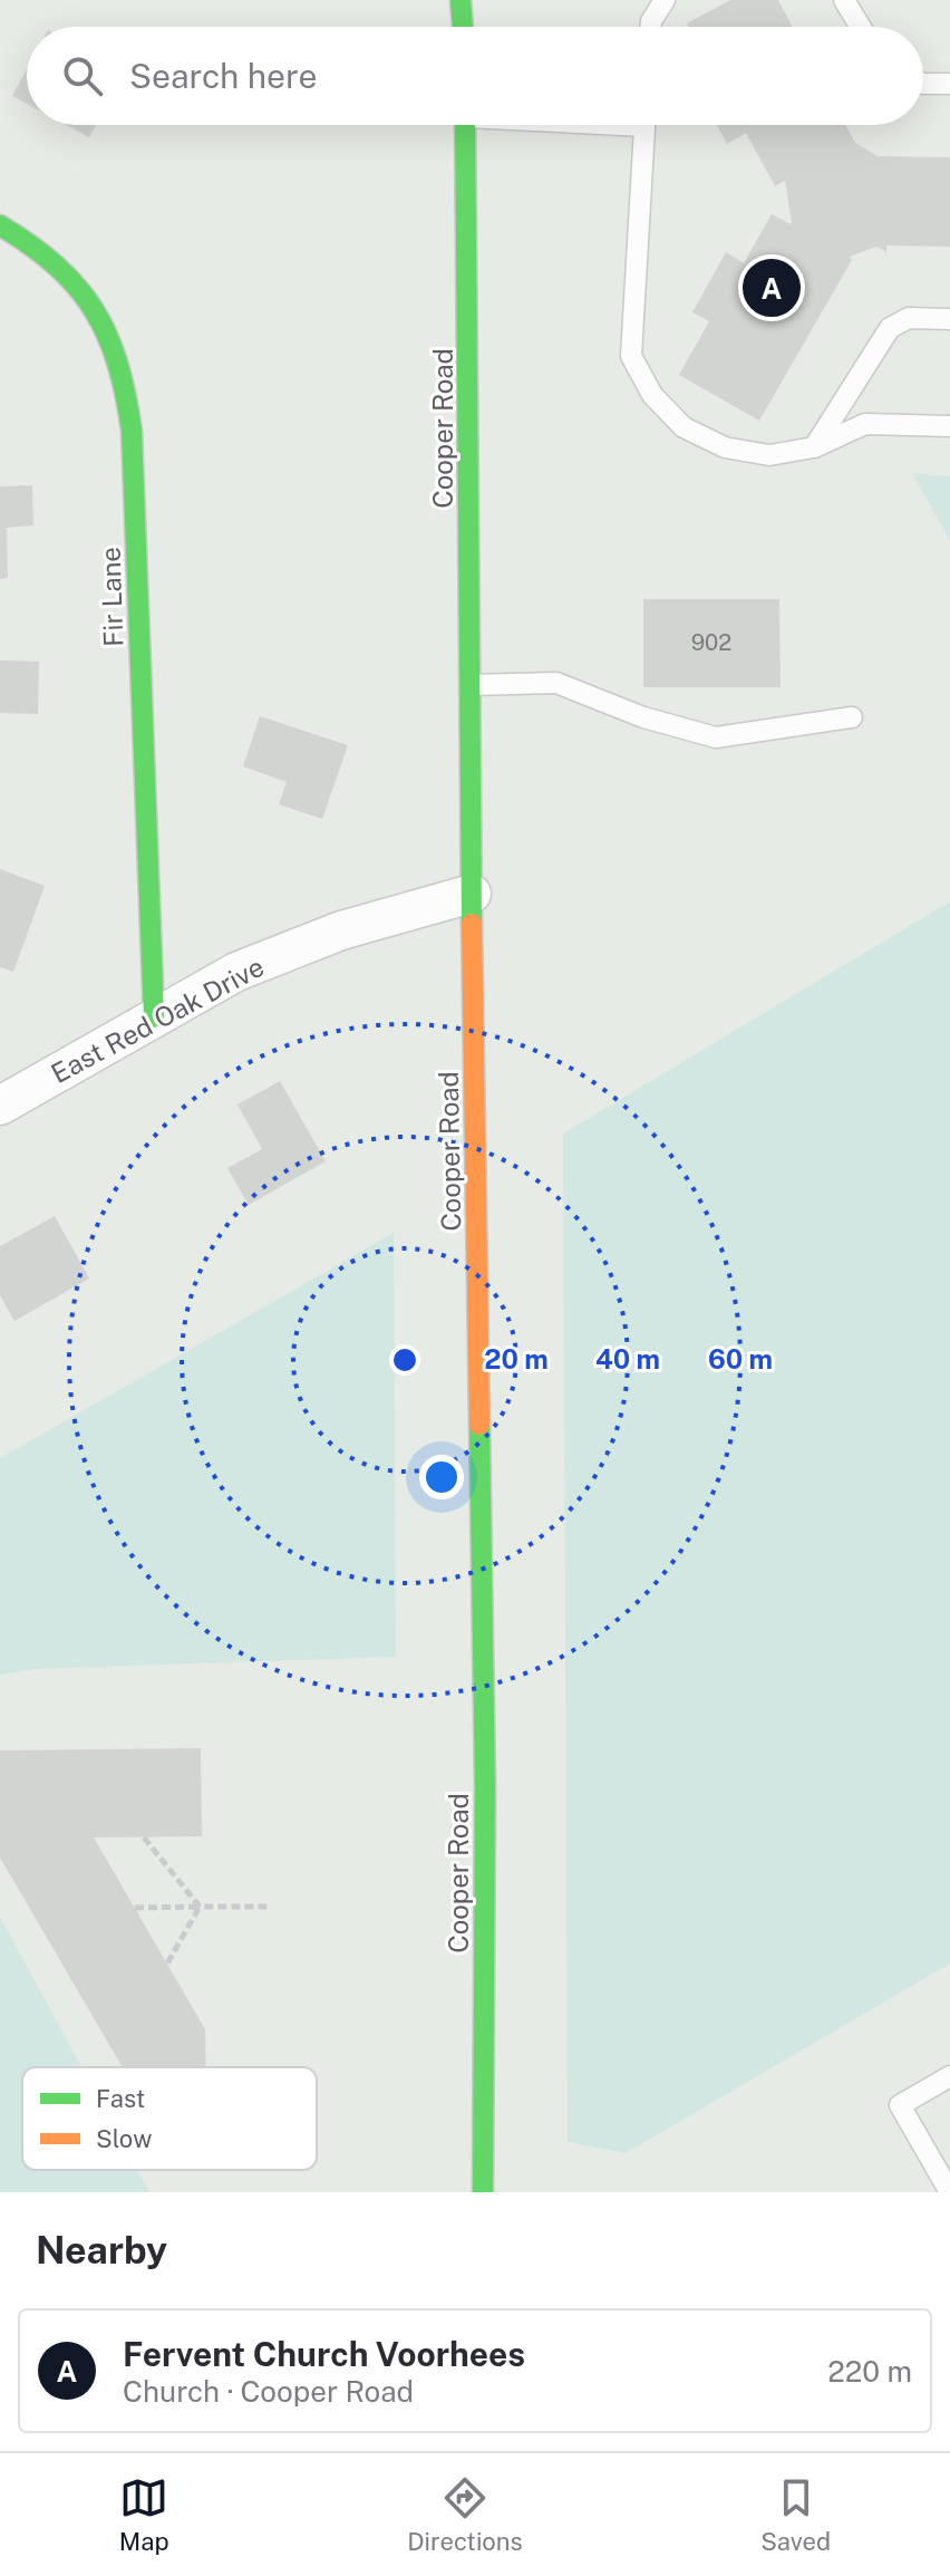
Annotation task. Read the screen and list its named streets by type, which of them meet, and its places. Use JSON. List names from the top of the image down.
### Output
{
  "streets": {
    "street": ["Cooper Road", "Fir Lane", "East Red Oak Drive"]
  },
  "crossings": [
    ["Cooper Road", "East Red Oak Drive"],
    ["Fir Lane", "East Red Oak Drive"]
  ],
  "house_numbers": ["902"],
  "legend": ["Fast", "Slow"],
  "page": {
    "search": "Search here",
    "pins": "A",
    "heading": "Nearby",
    "list": [
      {
        "mark": "A",
        "name": "Fervent Church Voorhees",
        "note": "Church · Cooper Road",
        "value": "220 m"
      }
    ],
    "nav": ["Map", "Directions", "Saved"]
  },
  "rings": ["20 m", "40 m", "60 m"]
}
